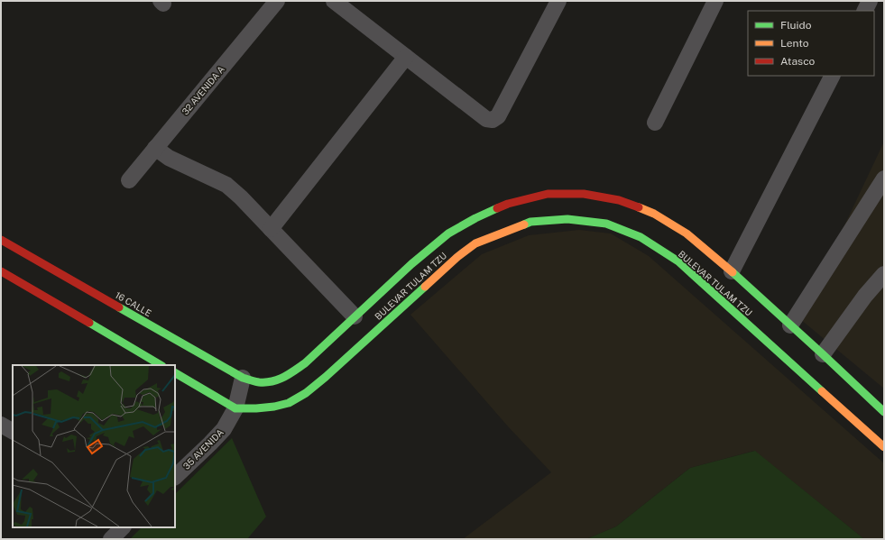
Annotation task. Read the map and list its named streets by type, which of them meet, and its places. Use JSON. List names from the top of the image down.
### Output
{
  "streets": {
    "main road": ["BULEVAR TULAM TZU", "16 CALLE"],
    "street": ["32 AVENIDA A", "35 AVENIDA"]
  },
  "crossings": [
    ["BULEVAR TULAM TZU", "16 CALLE"],
    ["BULEVAR TULAM TZU", "35 AVENIDA"],
    ["16 CALLE", "35 AVENIDA"]
  ],
  "legend": ["Fluido", "Lento", "Atasco"]
}
